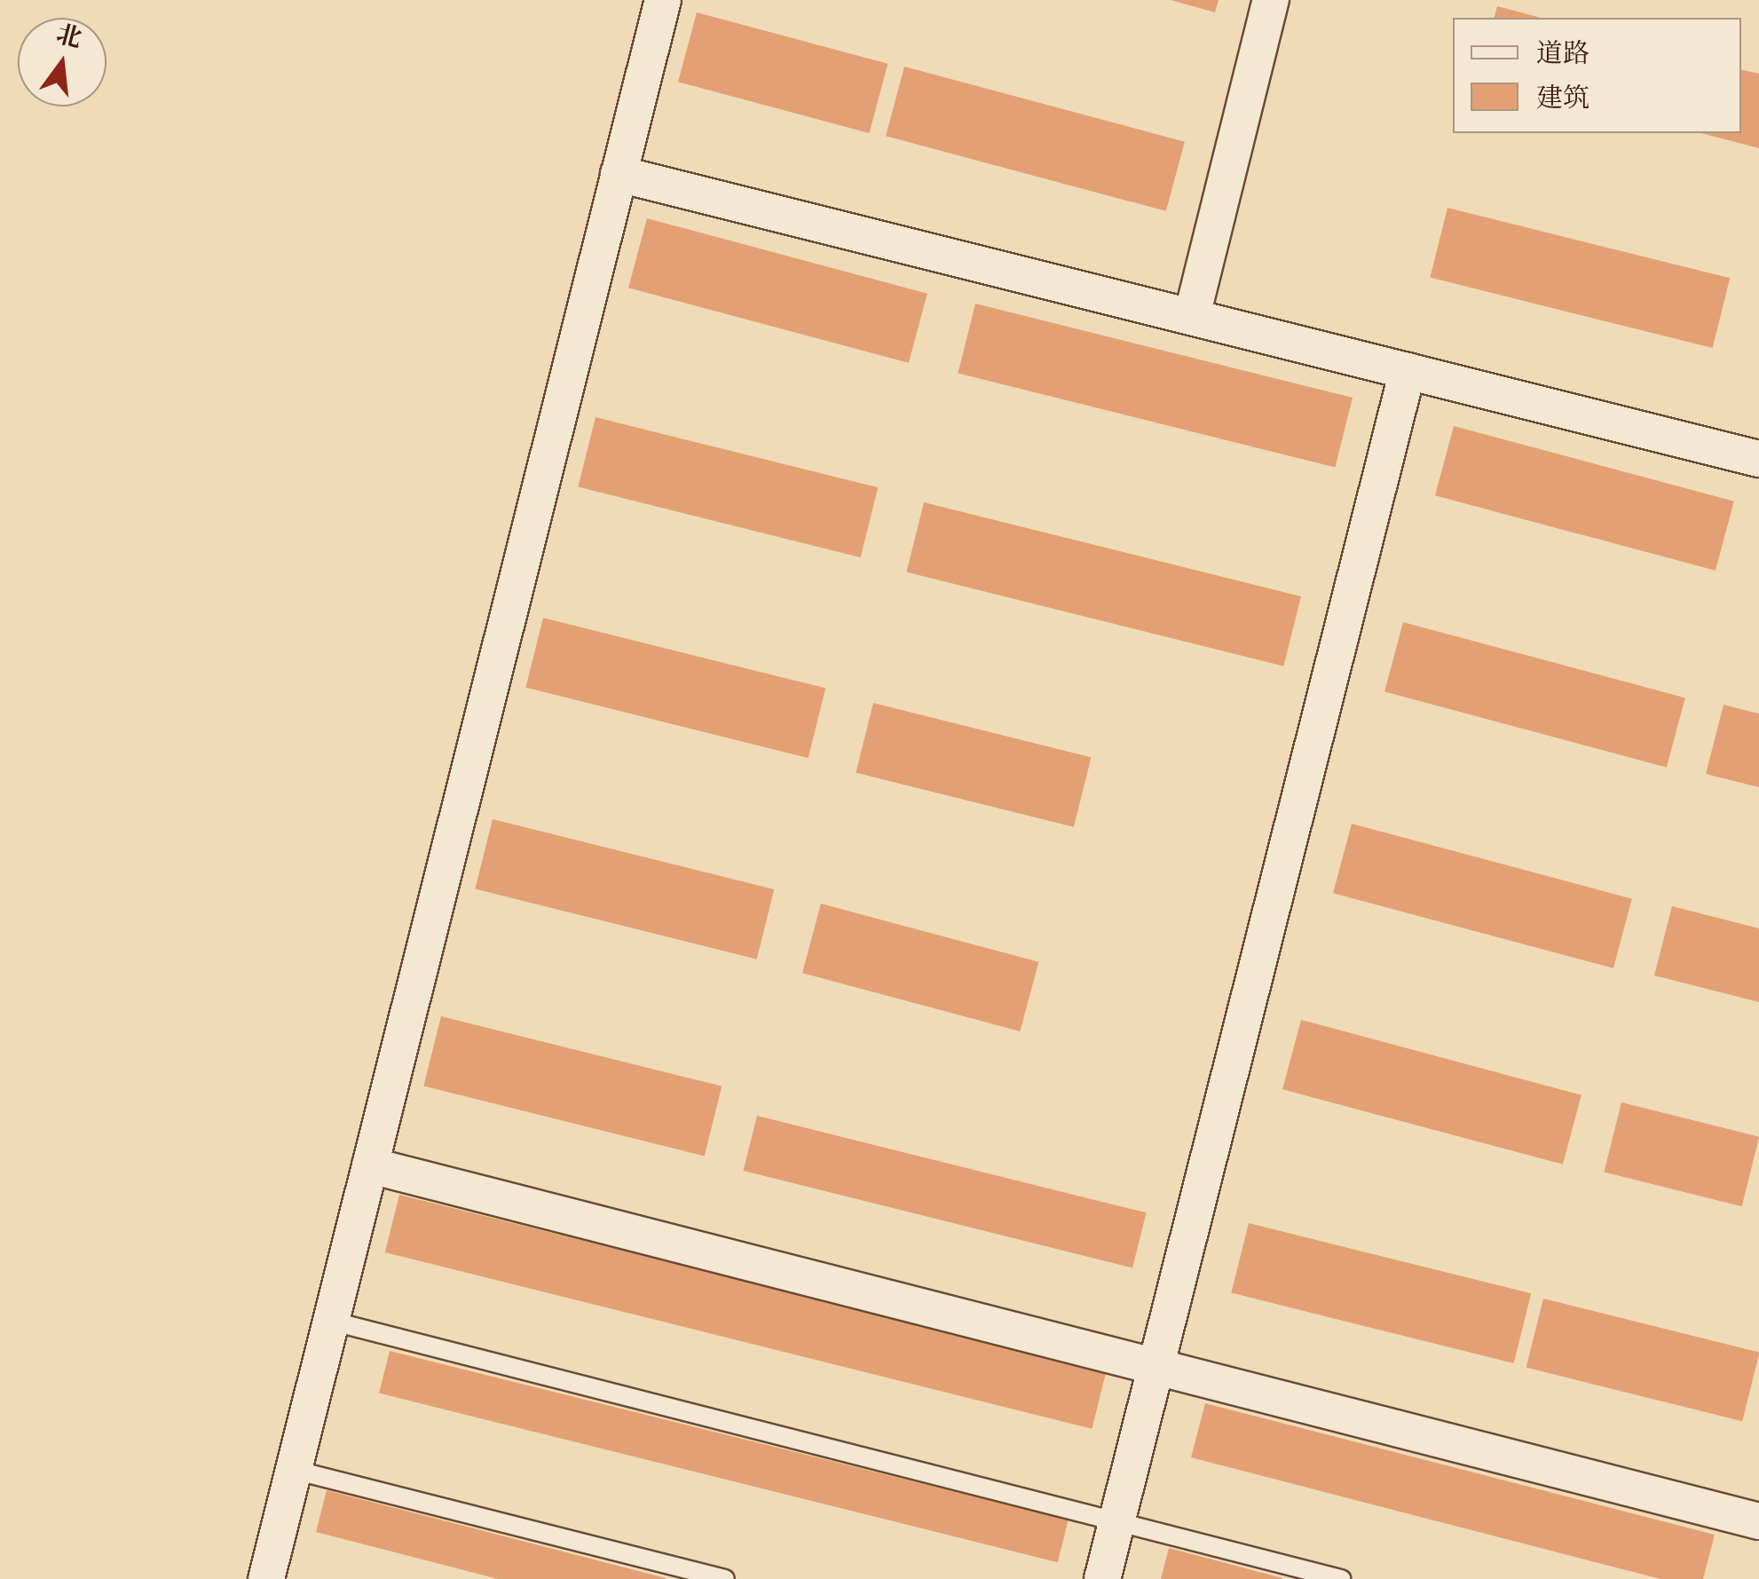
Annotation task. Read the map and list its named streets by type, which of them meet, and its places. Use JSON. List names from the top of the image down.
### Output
{
  "legend": ["道路", "建筑"],
  "north": "top"
}
